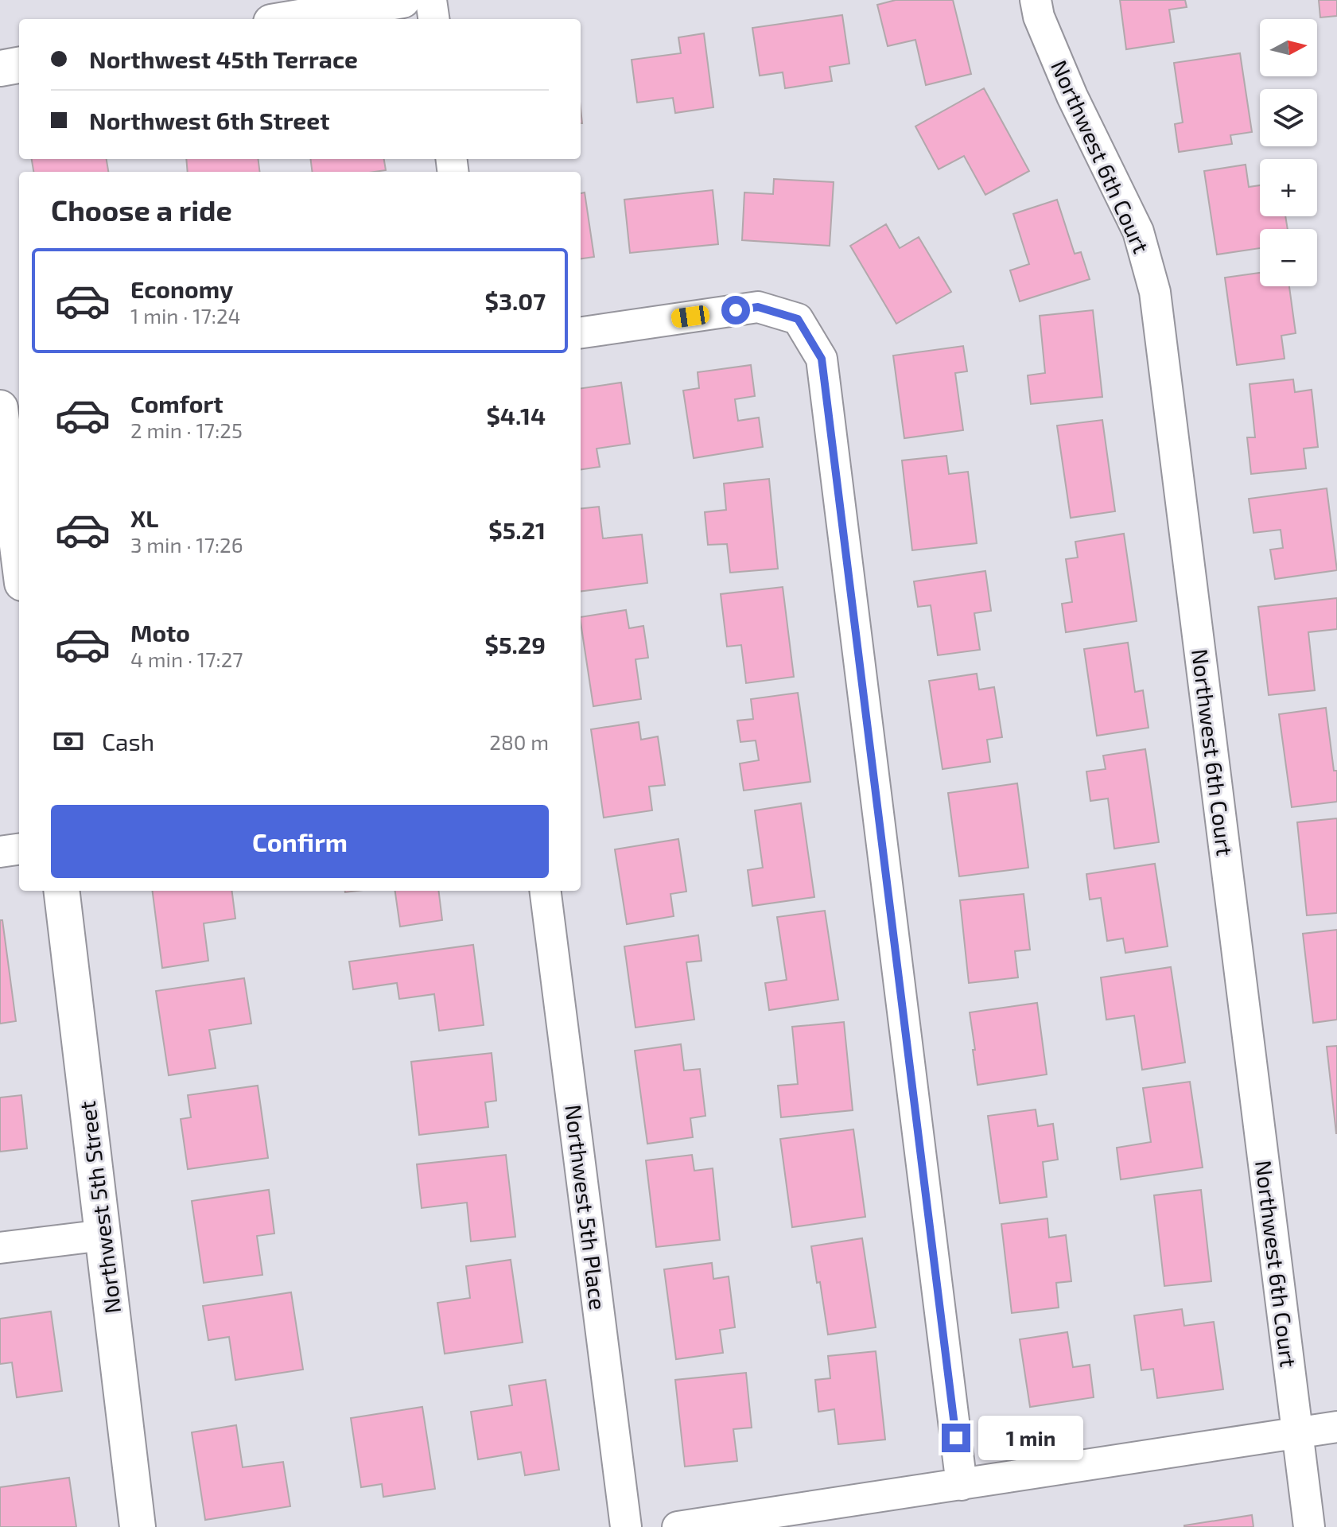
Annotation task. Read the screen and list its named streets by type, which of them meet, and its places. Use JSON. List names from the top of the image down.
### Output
{
  "streets": {
    "street": ["Northwest 6th Court", "Northwest 5th Street", "Northwest 5th Place"]
  },
  "north": "right",
  "page": {
    "map_buttons": ["+", "−"],
    "banner": ["Northwest 45th Terrace", "Northwest 6th Street"],
    "heading": "Choose a ride",
    "list": [
      {
        "name": "Economy",
        "note": "1 min · 17:24",
        "value": "$3.07"
      },
      {
        "name": "Comfort",
        "note": "2 min · 17:25",
        "value": "$4.14"
      },
      {
        "name": "XL",
        "note": "3 min · 17:26",
        "value": "$5.21"
      },
      {
        "name": "Moto",
        "note": "4 min · 17:27",
        "value": "$5.29"
      }
    ],
    "pay": ["Cash", "280 m"],
    "buttons": "Confirm",
    "bubble": "1 min"
  }
}
